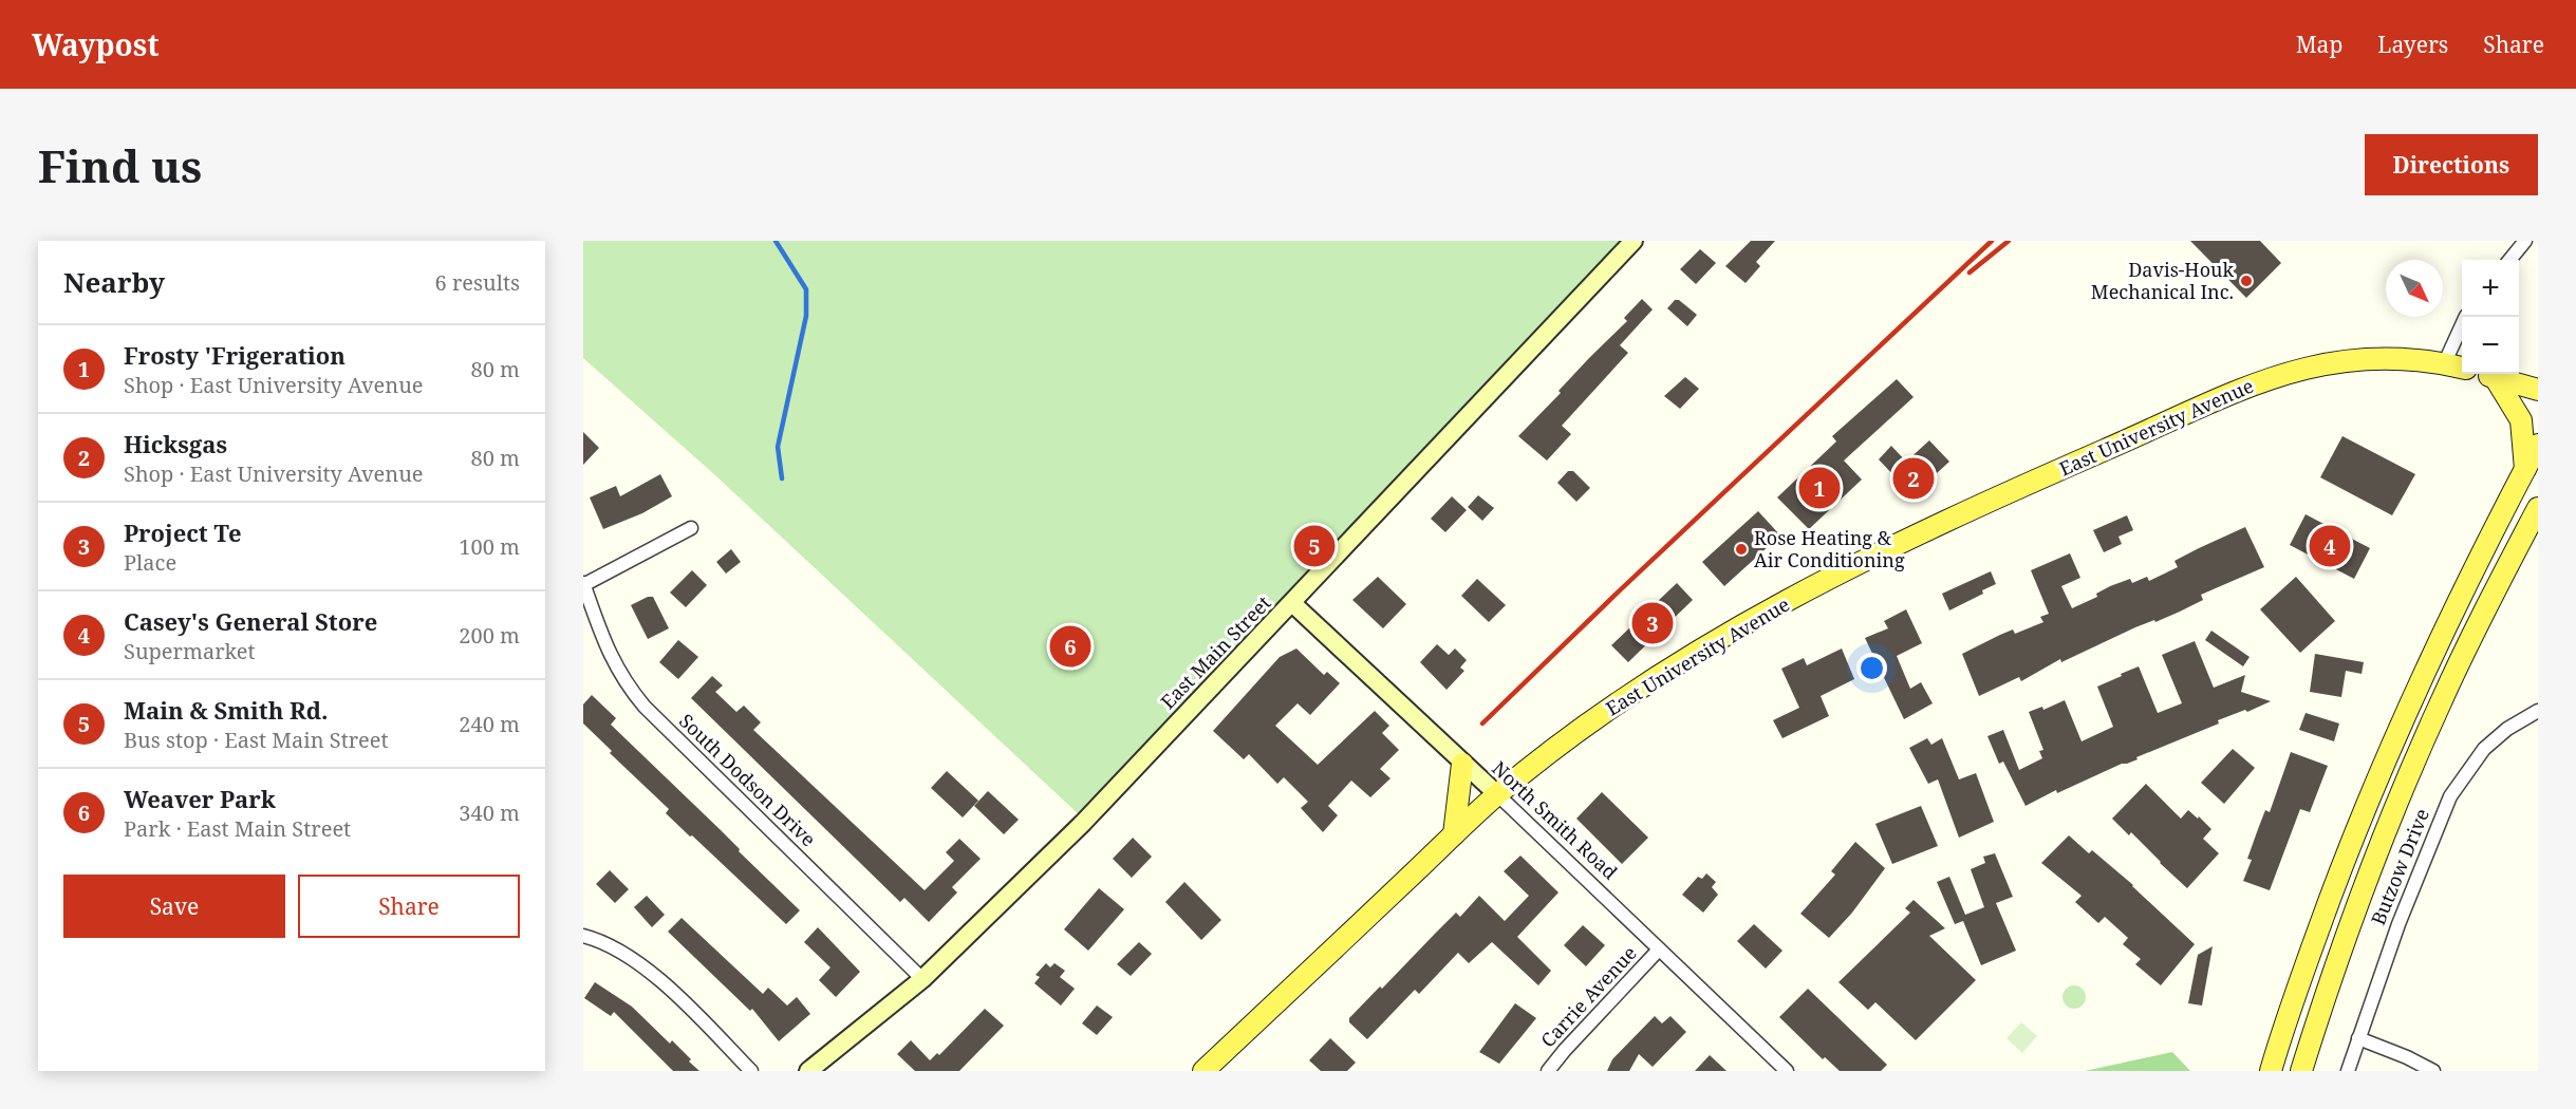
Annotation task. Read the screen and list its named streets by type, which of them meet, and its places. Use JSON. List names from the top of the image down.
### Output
{
  "streets": {
    "main road": ["East University Avenue", "East Main Street", "North Smith Road"],
    "street": ["South Dodson Drive", "Butzow Drive", "Carrie Avenue"]
  },
  "crossings": [
    ["East University Avenue", "North Smith Road"],
    ["East Main Street", "South Dodson Drive"],
    ["East Main Street", "North Smith Road"],
    ["North Smith Road", "Carrie Avenue"]
  ],
  "places": ["Davis-Houk Mechanical Inc.", "Rose Heating & Air Conditioning"],
  "north": "bottom right",
  "page": {
    "header": "Waypost",
    "nav": ["Map", "Layers", "Share"],
    "buttons": [
      "Directions",
      ["Save", "Share"]
    ],
    "title": "Find us",
    "heading": ["Nearby", "6 results"],
    "map_buttons": ["+", "−"],
    "list": [
      {
        "mark": "1",
        "name": "Frosty 'Frigeration",
        "note": "Shop · East University Avenue",
        "value": "80 m"
      },
      {
        "mark": "2",
        "name": "Hicksgas",
        "note": "Shop · East University Avenue",
        "value": "80 m"
      },
      {
        "mark": "3",
        "name": "Project Te",
        "note": "Place",
        "value": "100 m"
      },
      {
        "mark": "4",
        "name": "Casey's General Store",
        "note": "Supermarket",
        "value": "200 m"
      },
      {
        "mark": "5",
        "name": "Main & Smith Rd.",
        "note": "Bus stop · East Main Street",
        "value": "240 m"
      },
      {
        "mark": "6",
        "name": "Weaver Park",
        "note": "Park · East Main Street",
        "value": "340 m"
      }
    ],
    "pins": [
      "2",
      "1",
      "4",
      "5",
      "3",
      "6"
    ]
  }
}
